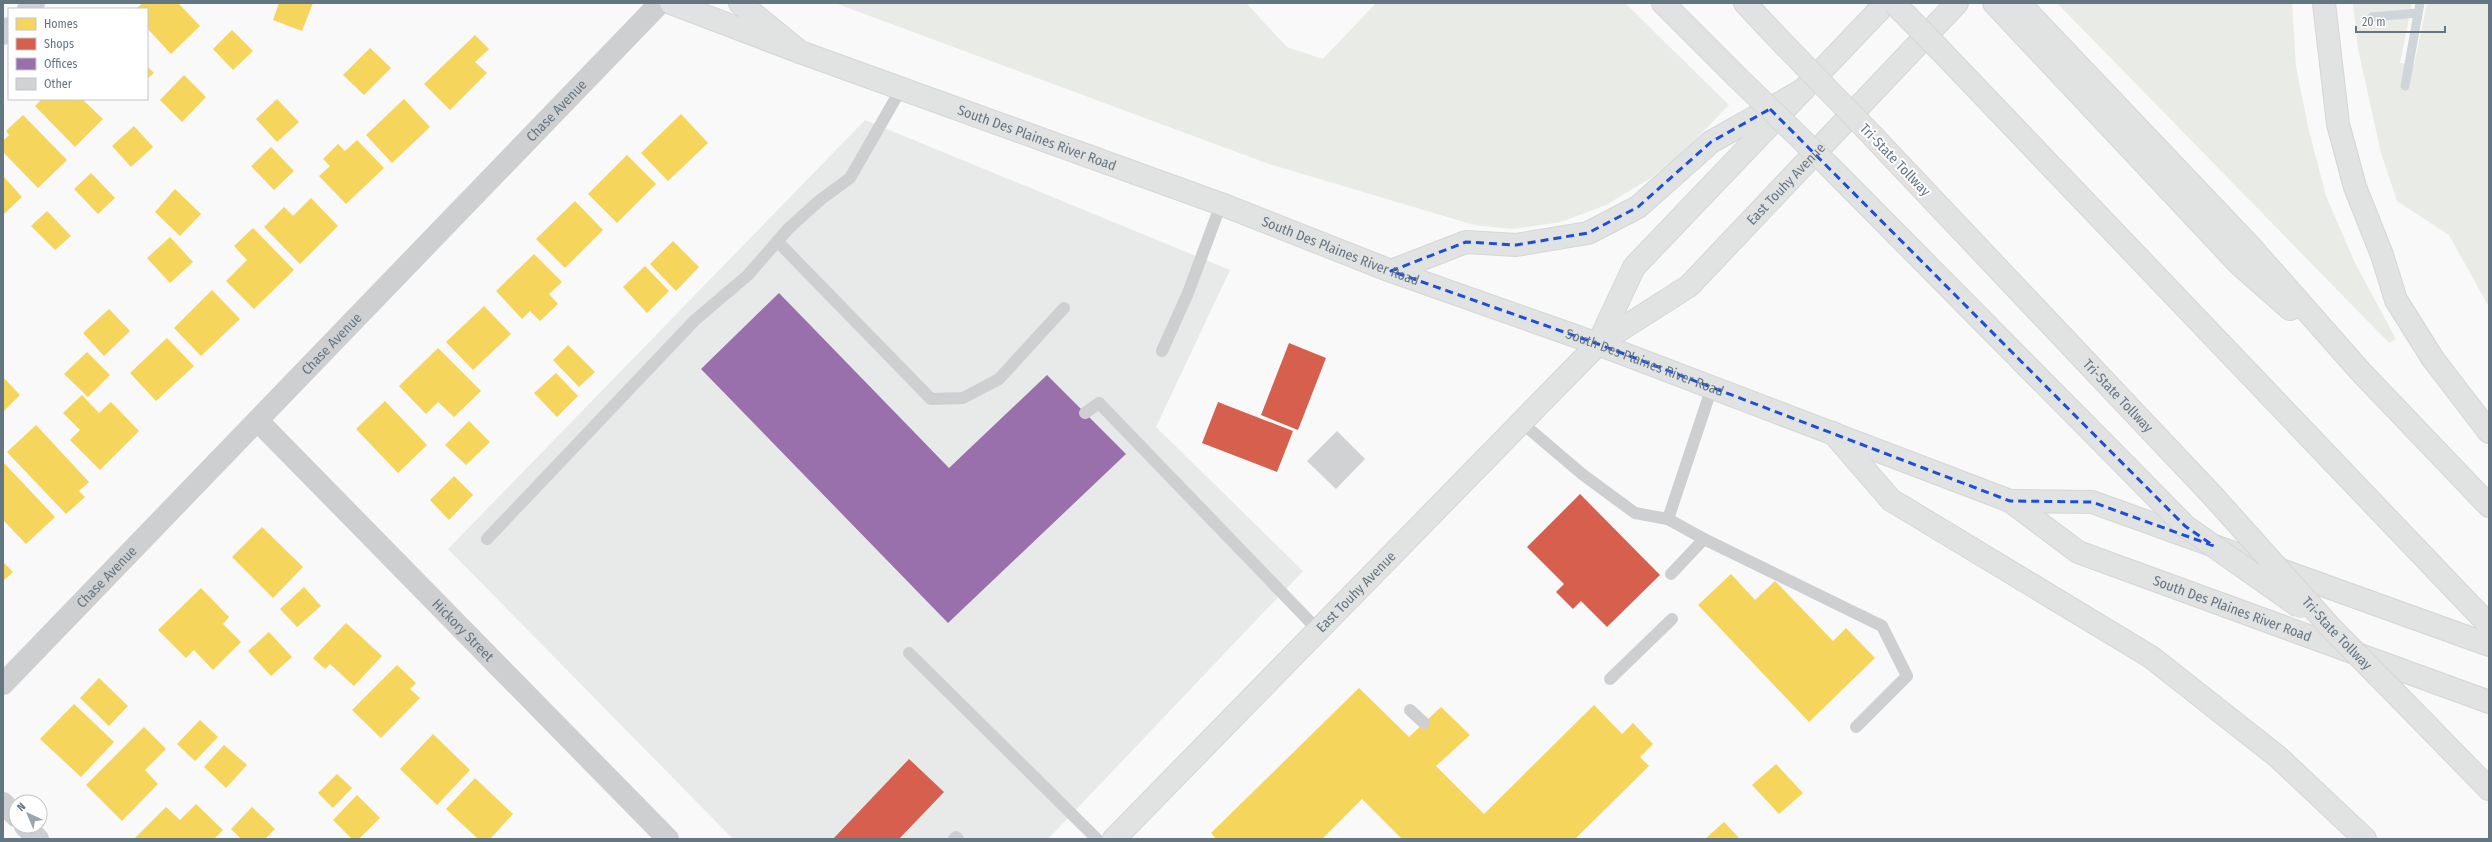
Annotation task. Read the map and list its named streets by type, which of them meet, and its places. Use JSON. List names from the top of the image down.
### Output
{
  "streets": {
    "main road": ["South Des Plaines River Road", "Tri-State Tollway", "East Touhy Avenue"],
    "street": ["Chase Avenue", "Hickory Street"]
  },
  "crossings": [
    ["Chase Avenue", "Hickory Street"],
    ["South Des Plaines River Road", "East Touhy Avenue"]
  ],
  "legend": [
    "Homes",
    "Shops",
    "Offices",
    "Other"
  ],
  "scale_bar": "20 m",
  "north": "top left"
}
